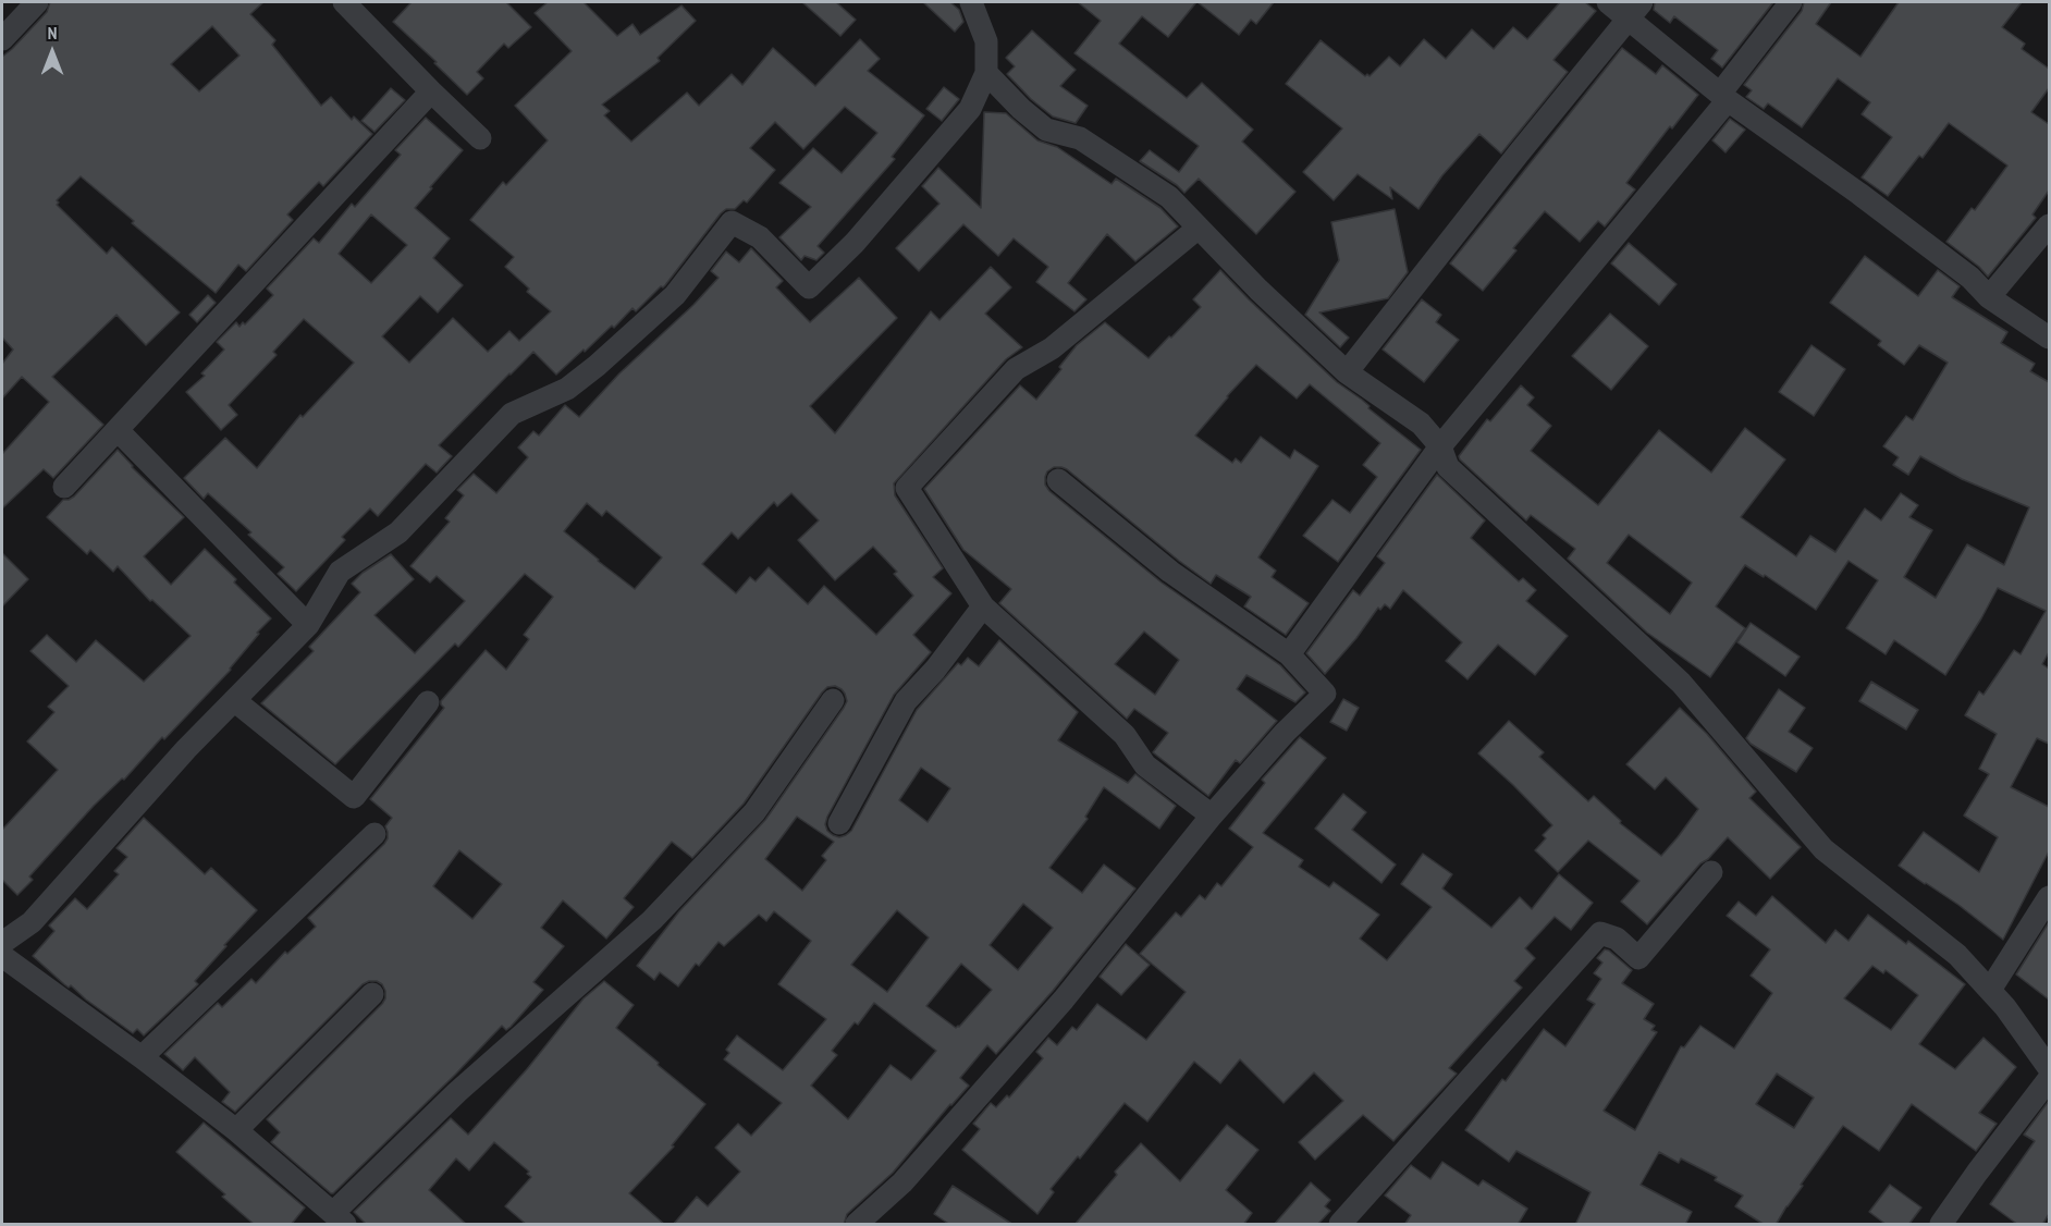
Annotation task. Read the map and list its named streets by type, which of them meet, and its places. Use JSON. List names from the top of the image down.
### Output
{
  "north": "top"
}
